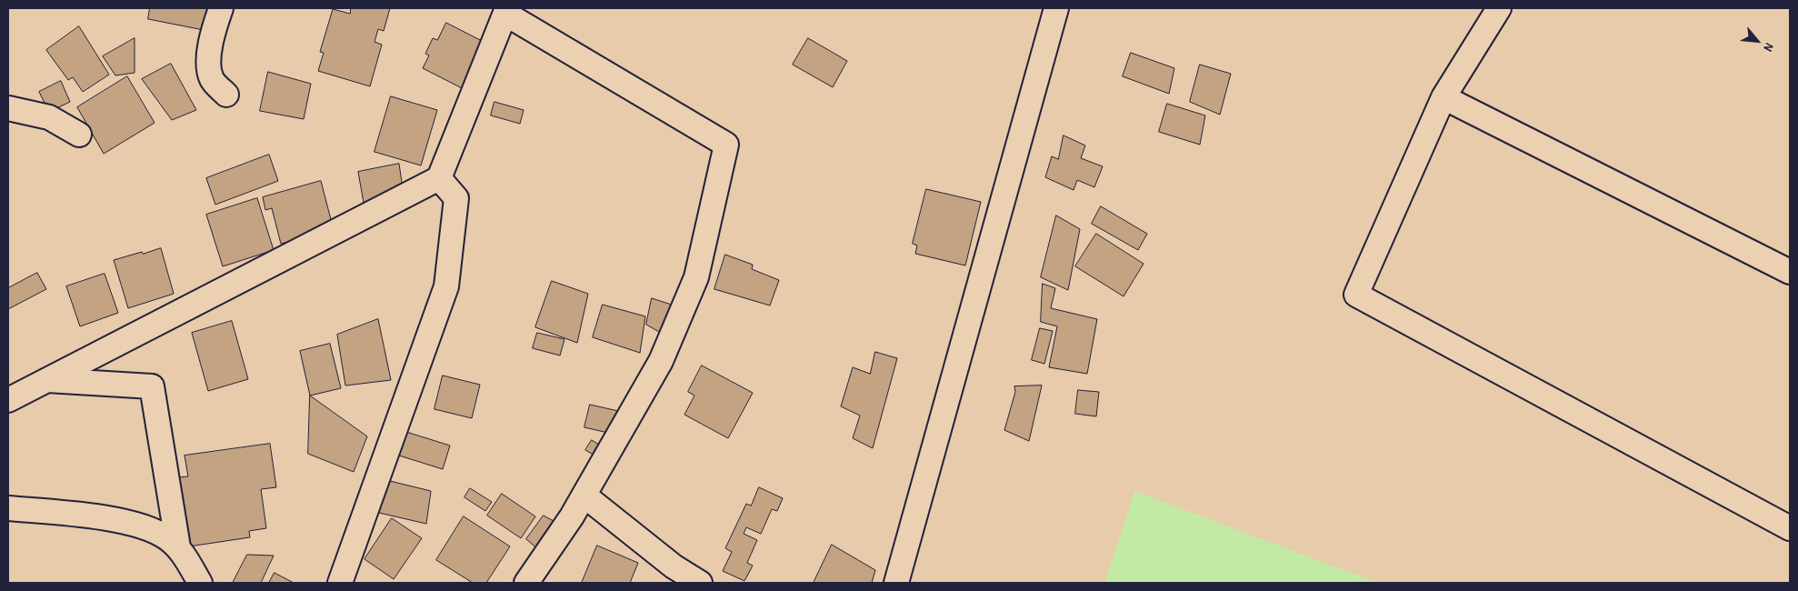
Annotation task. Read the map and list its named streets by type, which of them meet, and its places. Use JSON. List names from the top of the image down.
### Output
{
  "north": "bottom right"
}
